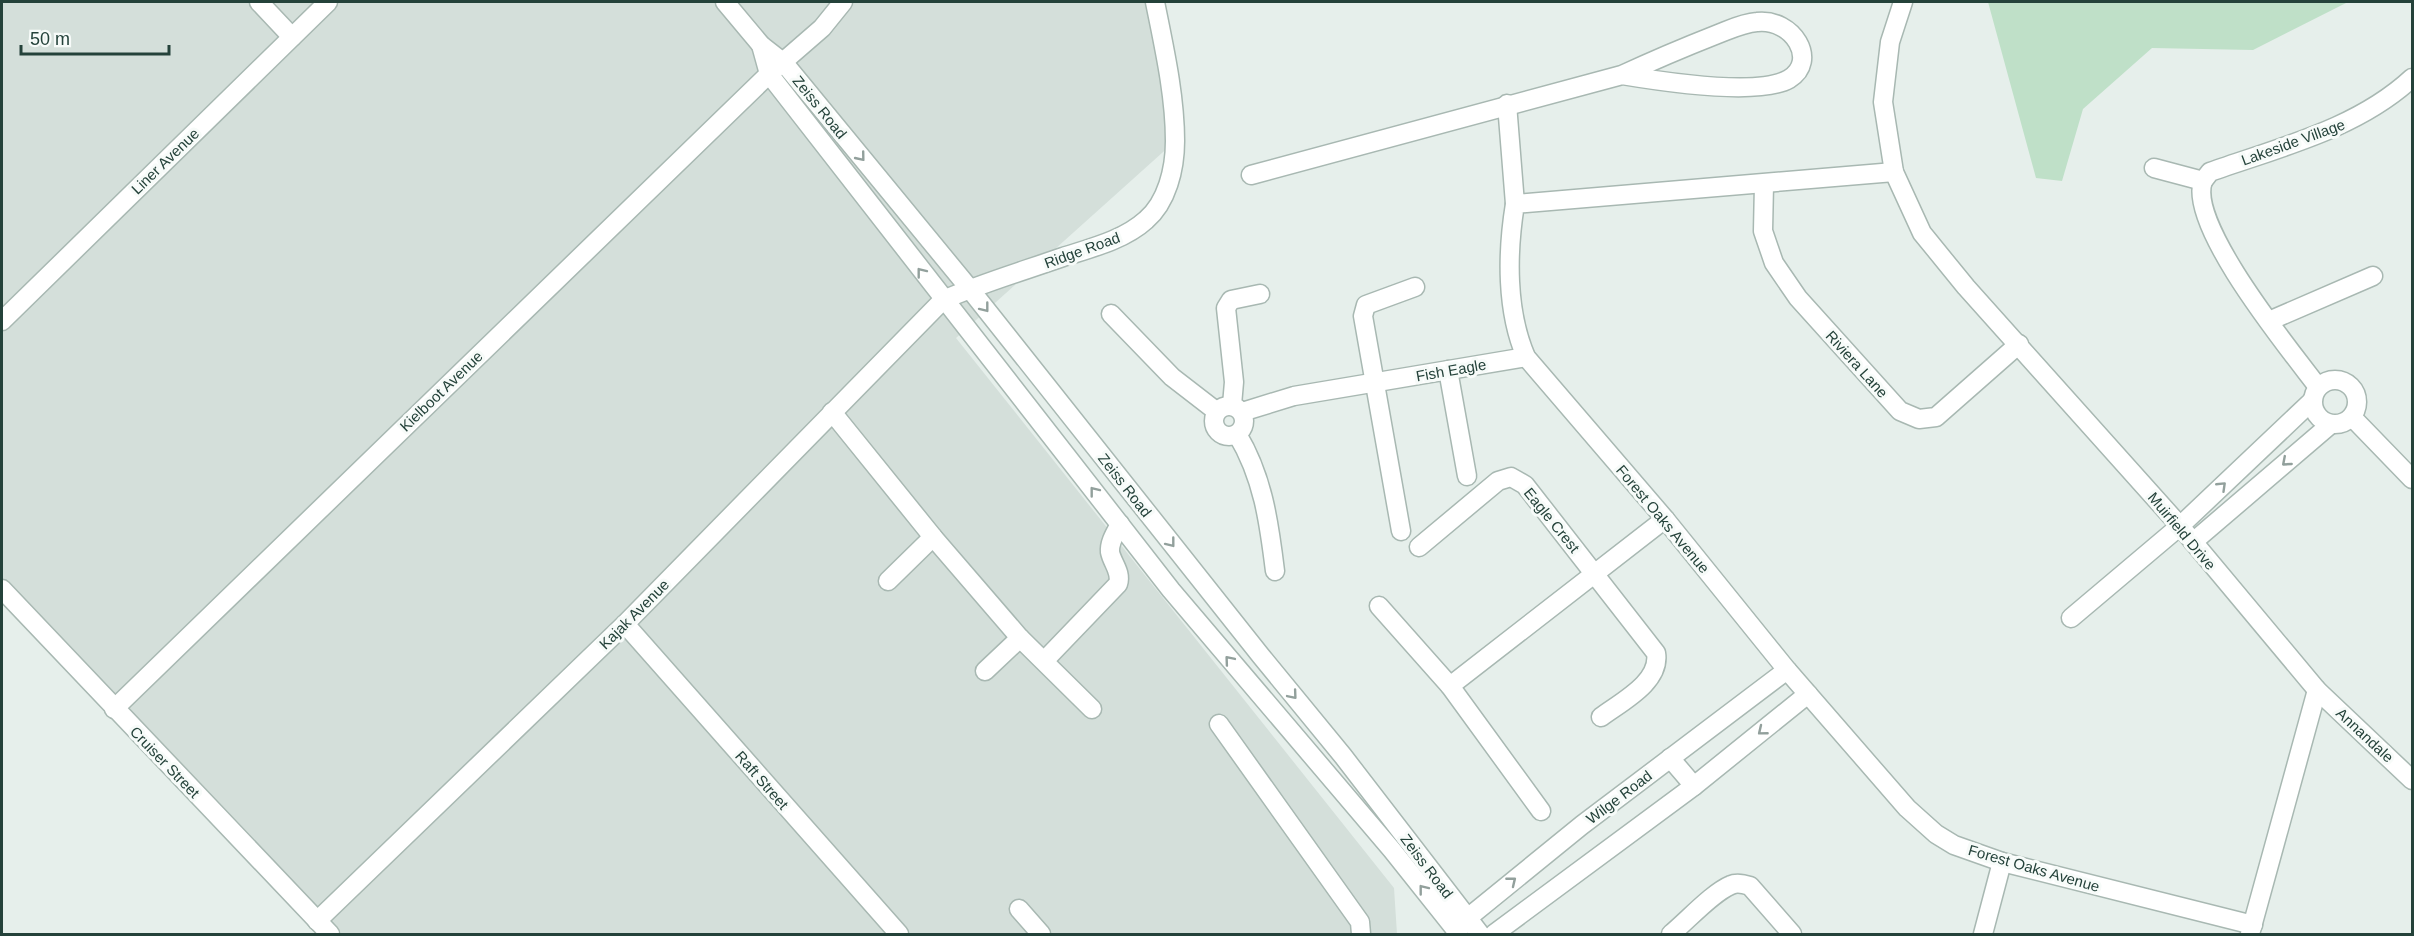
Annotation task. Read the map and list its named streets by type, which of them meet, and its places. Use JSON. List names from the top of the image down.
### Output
{
  "streets": {
    "street": [
      "Zeiss Road",
      "Lakeside Village",
      "Liner Avenue",
      "Ridge Road",
      "Riviera Lane",
      "Fish Eagle",
      "Kielboot Avenue",
      "Forest Oaks Avenue",
      "Eagle Crest",
      "Muirfield Drive",
      "Kajak Avenue",
      "Annandale",
      "Cruiser Street",
      "Raft Street",
      "Wilge Road"
    ]
  },
  "crossings": [
    ["Zeiss Road", "Ridge Road"],
    ["Zeiss Road", "Kielboot Avenue"],
    ["Zeiss Road", "Kajak Avenue"],
    ["Zeiss Road", "Wilge Road"],
    ["Ridge Road", "Kajak Avenue"],
    ["Riviera Lane", "Muirfield Drive"],
    ["Fish Eagle", "Forest Oaks Avenue"],
    ["Kielboot Avenue", "Cruiser Street"],
    ["Forest Oaks Avenue", "Wilge Road"],
    ["Muirfield Drive", "Annandale"],
    ["Kajak Avenue", "Cruiser Street"],
    ["Kajak Avenue", "Raft Street"]
  ],
  "scale_bar": "50 m"
}
